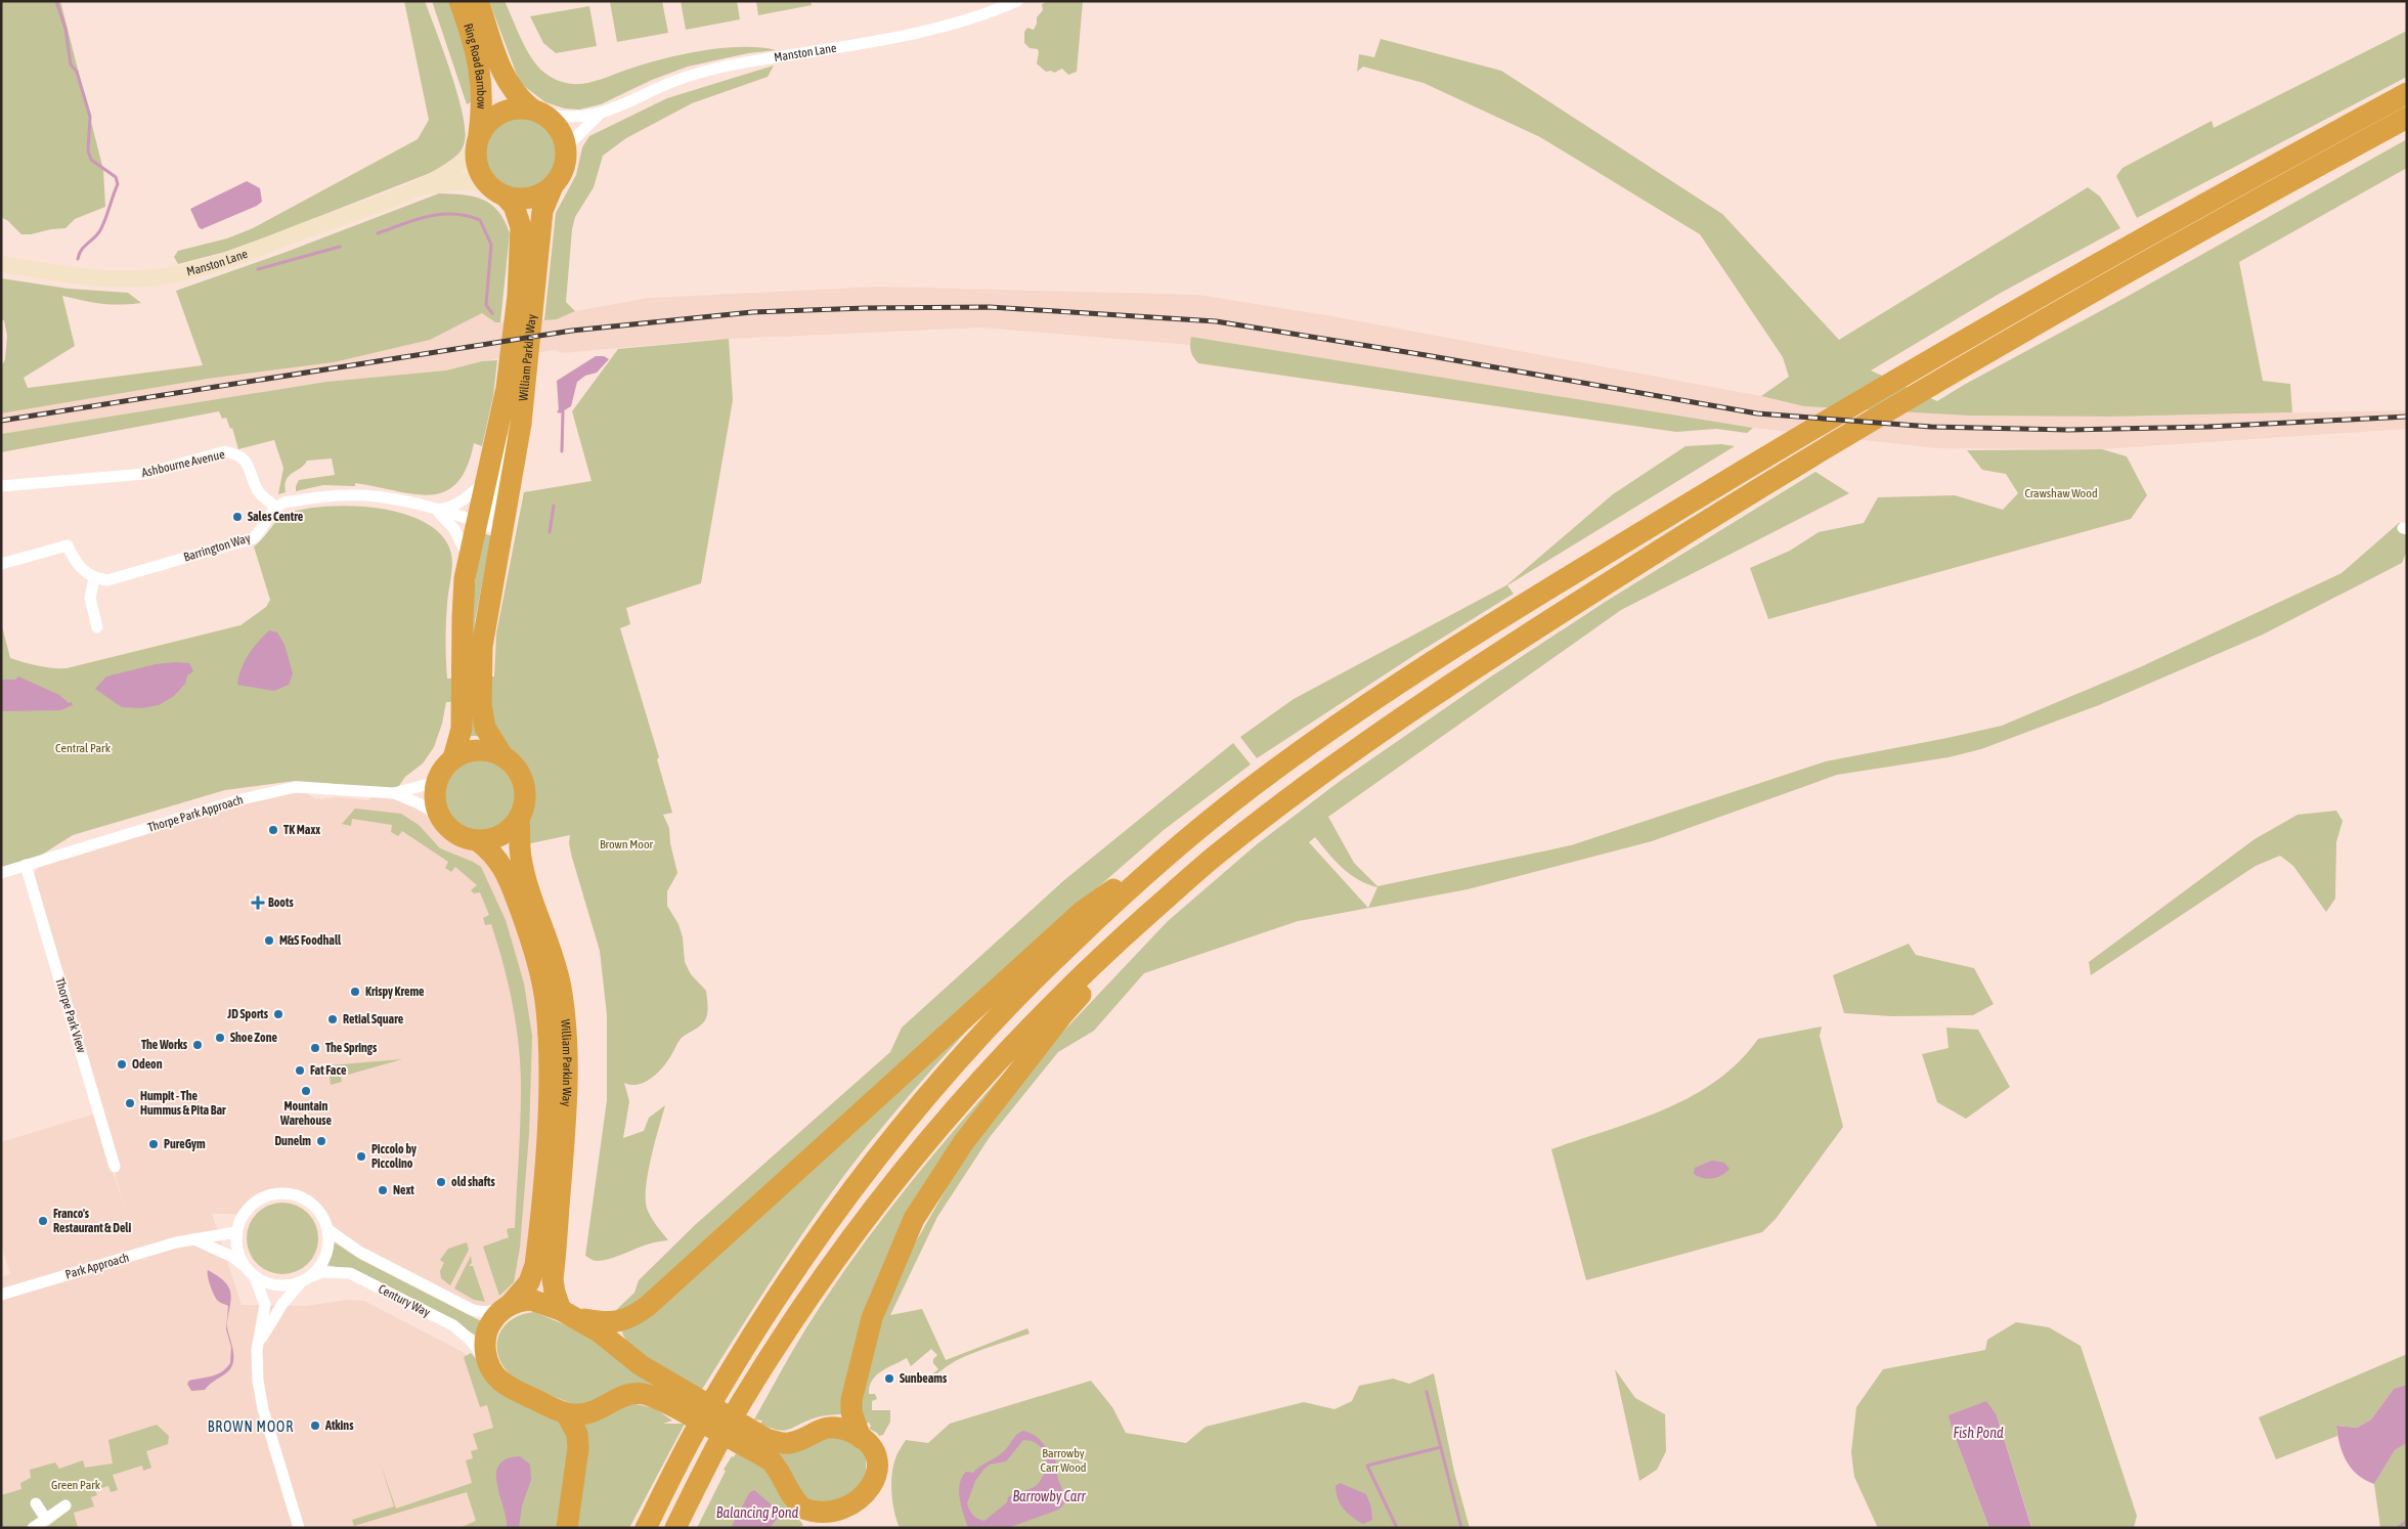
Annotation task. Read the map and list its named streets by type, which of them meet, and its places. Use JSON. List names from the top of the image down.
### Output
{
  "streets": {
    "highway": ["Ring Road Barnbow", "William Parkin Way"],
    "street": [
      "Manston Lane",
      "Ashbourne Avenue",
      "Barrington Way",
      "Thorpe Park Approach",
      "Thorpe Park View",
      "Park Approach",
      "Century Way"
    ]
  },
  "crossings": [
    ["Manston Lane", "Ring Road Barnbow"],
    ["Manston Lane", "William Parkin Way"],
    ["Ring Road Barnbow", "William Parkin Way"],
    ["William Parkin Way", "Thorpe Park Approach"],
    ["William Parkin Way", "Century Way"],
    ["Ashbourne Avenue", "Barrington Way"],
    ["Thorpe Park Approach", "Thorpe Park View"],
    ["Park Approach", "Century Way"]
  ],
  "districts": ["BROWN MOOR"],
  "water": ["Fish Pond", "Barrowby Carr", "Balancing Pond"],
  "parks": [
    "Crawshaw Wood",
    "Central Park",
    "Brown Moor",
    "Barrowby Carr Wood",
    "Green Park"
  ],
  "places": {
    "other": [
      "Sales Centre",
      "TK Maxx",
      "M&S Foodhall",
      "Krispy Kreme",
      "JD Sports",
      "Retial Square",
      "Shoe Zone",
      "The Works",
      "The Springs",
      "Odeon",
      "Fat Face",
      "Mountain Warehouse",
      "Humpit - The Hummus & Pita Bar",
      "Dunelm",
      "PureGym",
      "Piccolo by Piccolino",
      "old shafts",
      "Next",
      "Franco's Restaurant & Deli",
      "Sunbeams",
      "Atkins"
    ],
    "health": ["Boots"]
  }
}
